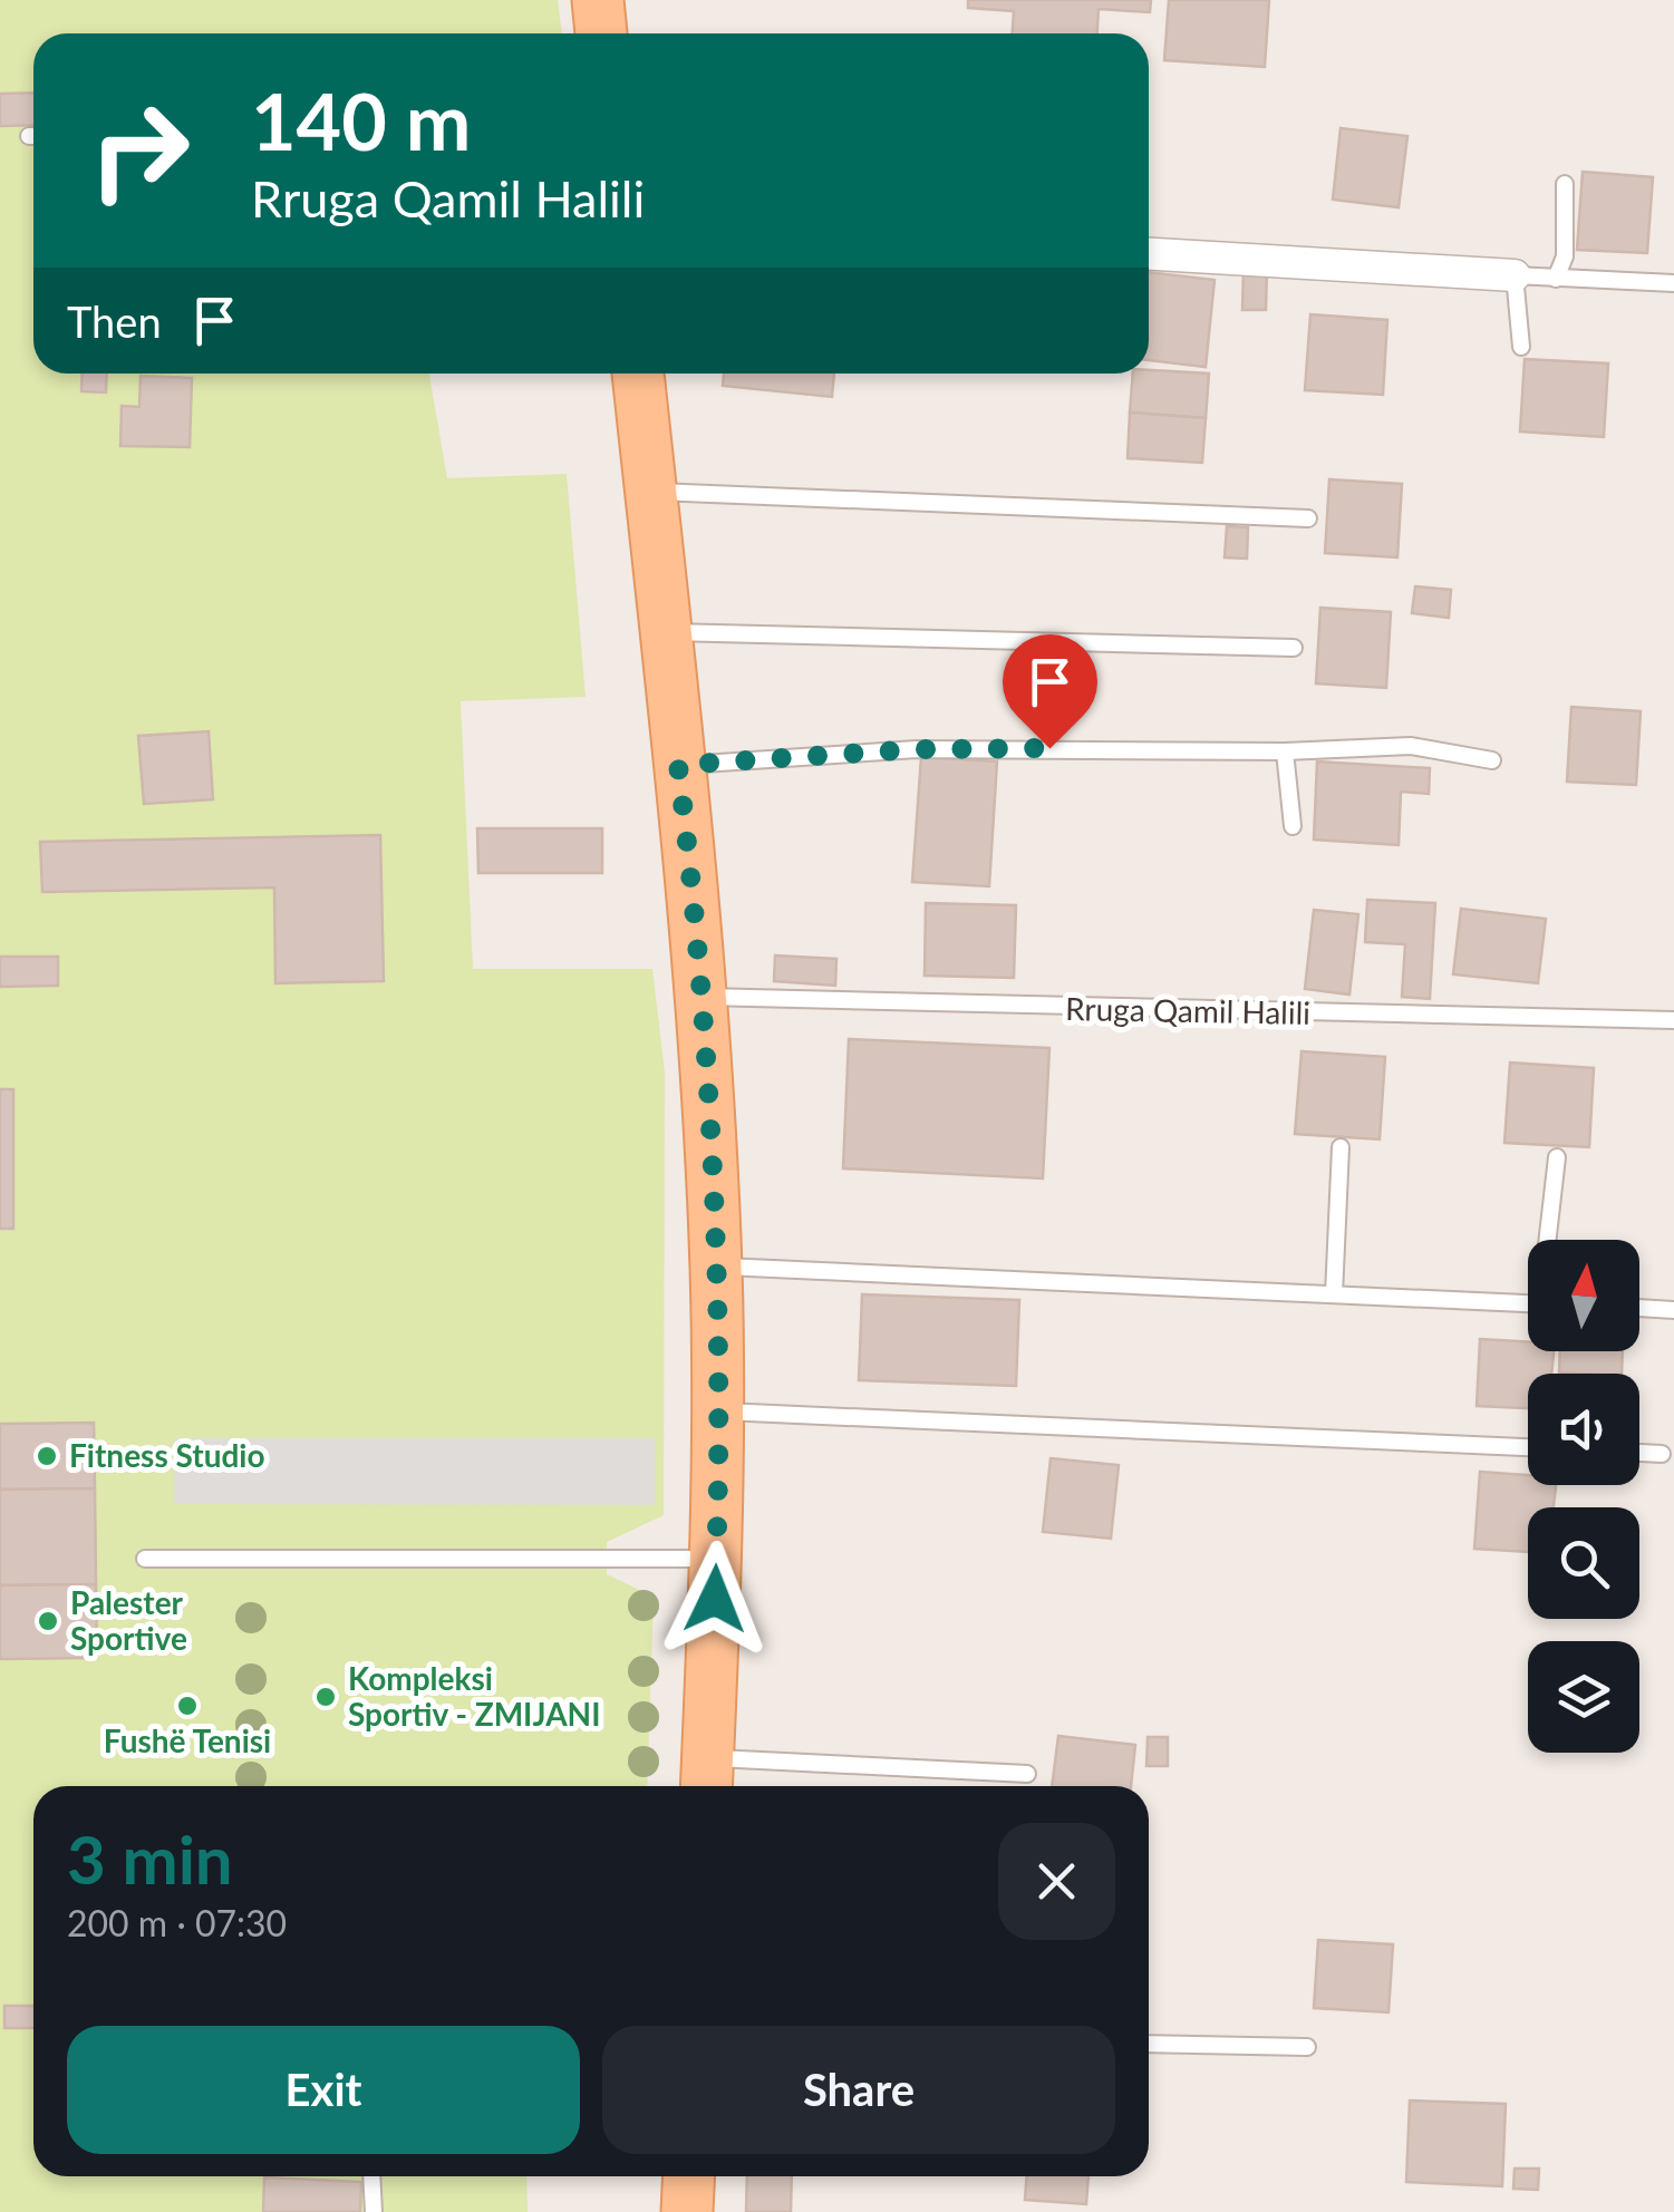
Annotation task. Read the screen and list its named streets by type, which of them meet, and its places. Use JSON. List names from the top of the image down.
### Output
{
  "streets": {
    "lane": ["Rruga Qamil Halili"]
  },
  "places": [
    "Fitness Studio",
    "Palester Sportive",
    "Kompleksi Sportiv - ZMIJANI",
    "Fushë Tenisi"
  ],
  "north": "top",
  "page": {
    "turn": ["140 m", "Rruga Qamil Halili"],
    "then": "Then",
    "heading": ["3 min", "200 m · 07:30"],
    "buttons": ["Exit", "Share"]
  }
}
